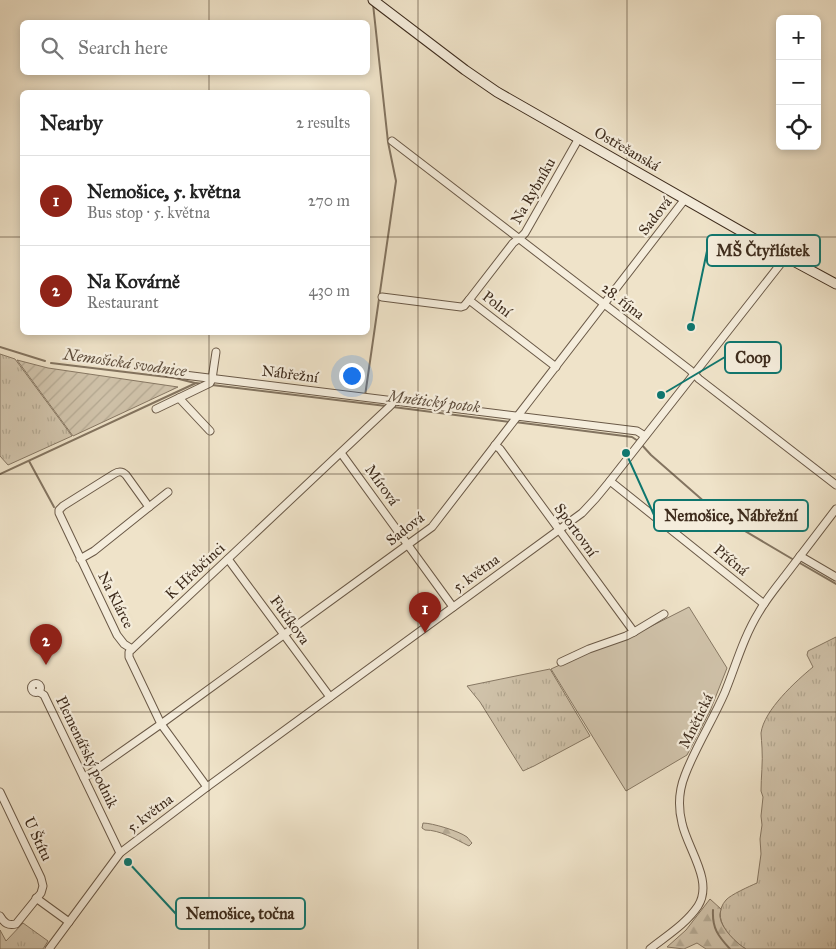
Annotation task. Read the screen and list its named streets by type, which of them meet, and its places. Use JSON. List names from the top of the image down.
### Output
{
  "streets": {
    "street": [
      "Ostřešanská",
      "Na Rybníku",
      "Sadová",
      "28. října",
      "Polní",
      "Nábřežní",
      "Mírová",
      "Sportovní",
      "Příčná",
      "K Hřebčinci",
      "5. května",
      "Na Klárce",
      "Fučíkova",
      "Mnětická",
      "Plemenářský podnik",
      "U Štítu"
    ]
  },
  "crossings": [
    ["Ostřešanská", "Na Rybníku"],
    ["Ostřešanská", "Sadová"],
    ["Ostřešanská", "5. května"],
    ["Na Rybníku", "28. října"],
    ["Na Rybníku", "Polní"],
    ["Sadová", "28. října"],
    ["Sadová", "Polní"],
    ["Sadová", "Nábřežní"],
    ["Sadová", "Mírová"],
    ["Sadová", "Sportovní"],
    ["Sadová", "Fučíkova"],
    ["Sadová", "Plemenářský podnik"],
    ["28. října", "5. května"],
    ["Nábřežní", "K Hřebčinci"],
    ["Nábřežní", "5. května"],
    ["Mírová", "K Hřebčinci"],
    ["Mírová", "5. května"],
    ["Sportovní", "5. května"],
    ["Příčná", "5. května"],
    ["Příčná", "Mnětická"],
    ["K Hřebčinci", "Na Klárce"],
    ["K Hřebčinci", "Fučíkova"],
    ["5. května", "Fučíkova"],
    ["5. května", "Plemenářský podnik"]
  ],
  "water": ["Nemošická svodnice", "Mnětický potok"],
  "places": [
    "MŠ Čtyřlístek",
    "Coop",
    "Nemošice, Nábřežní",
    "Nemošice, točna"
  ],
  "page": {
    "map_buttons": ["+", "−"],
    "search": "Search here",
    "heading": ["Nearby", "2 results"],
    "list": [
      {
        "mark": "1",
        "name": "Nemošice, 5. května",
        "note": "Bus stop · 5. května",
        "value": "270 m"
      },
      {
        "mark": "2",
        "name": "Na Kovárně",
        "note": "Restaurant",
        "value": "430 m"
      }
    ],
    "pins": ["1", "2"]
  }
}
